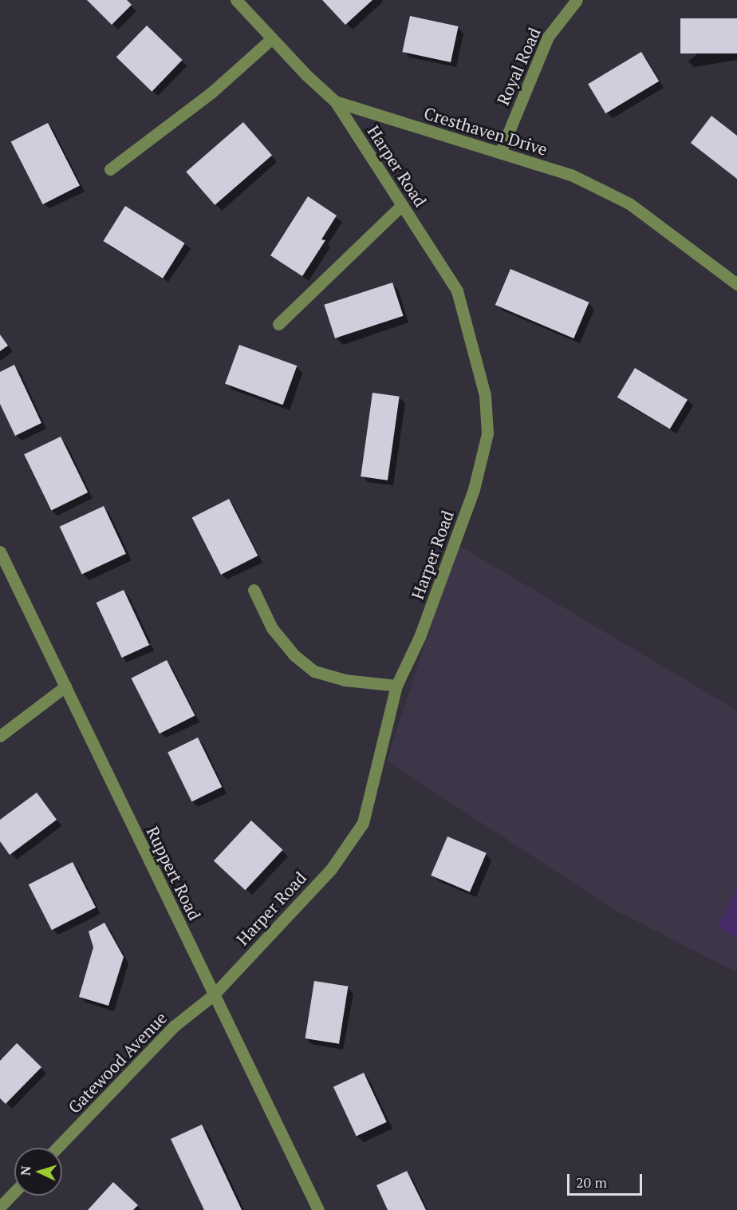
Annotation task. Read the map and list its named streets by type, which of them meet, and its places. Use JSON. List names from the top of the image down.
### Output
{
  "streets": {
    "street": [
      "Royal Road",
      "Cresthaven Drive",
      "Harper Road",
      "Ruppert Road",
      "Gatewood Avenue"
    ]
  },
  "crossings": [
    ["Royal Road", "Cresthaven Drive"],
    ["Cresthaven Drive", "Harper Road"],
    ["Harper Road", "Ruppert Road"],
    ["Harper Road", "Gatewood Avenue"],
    ["Ruppert Road", "Gatewood Avenue"]
  ],
  "scale_bar": "20 m",
  "north": "left"
}
